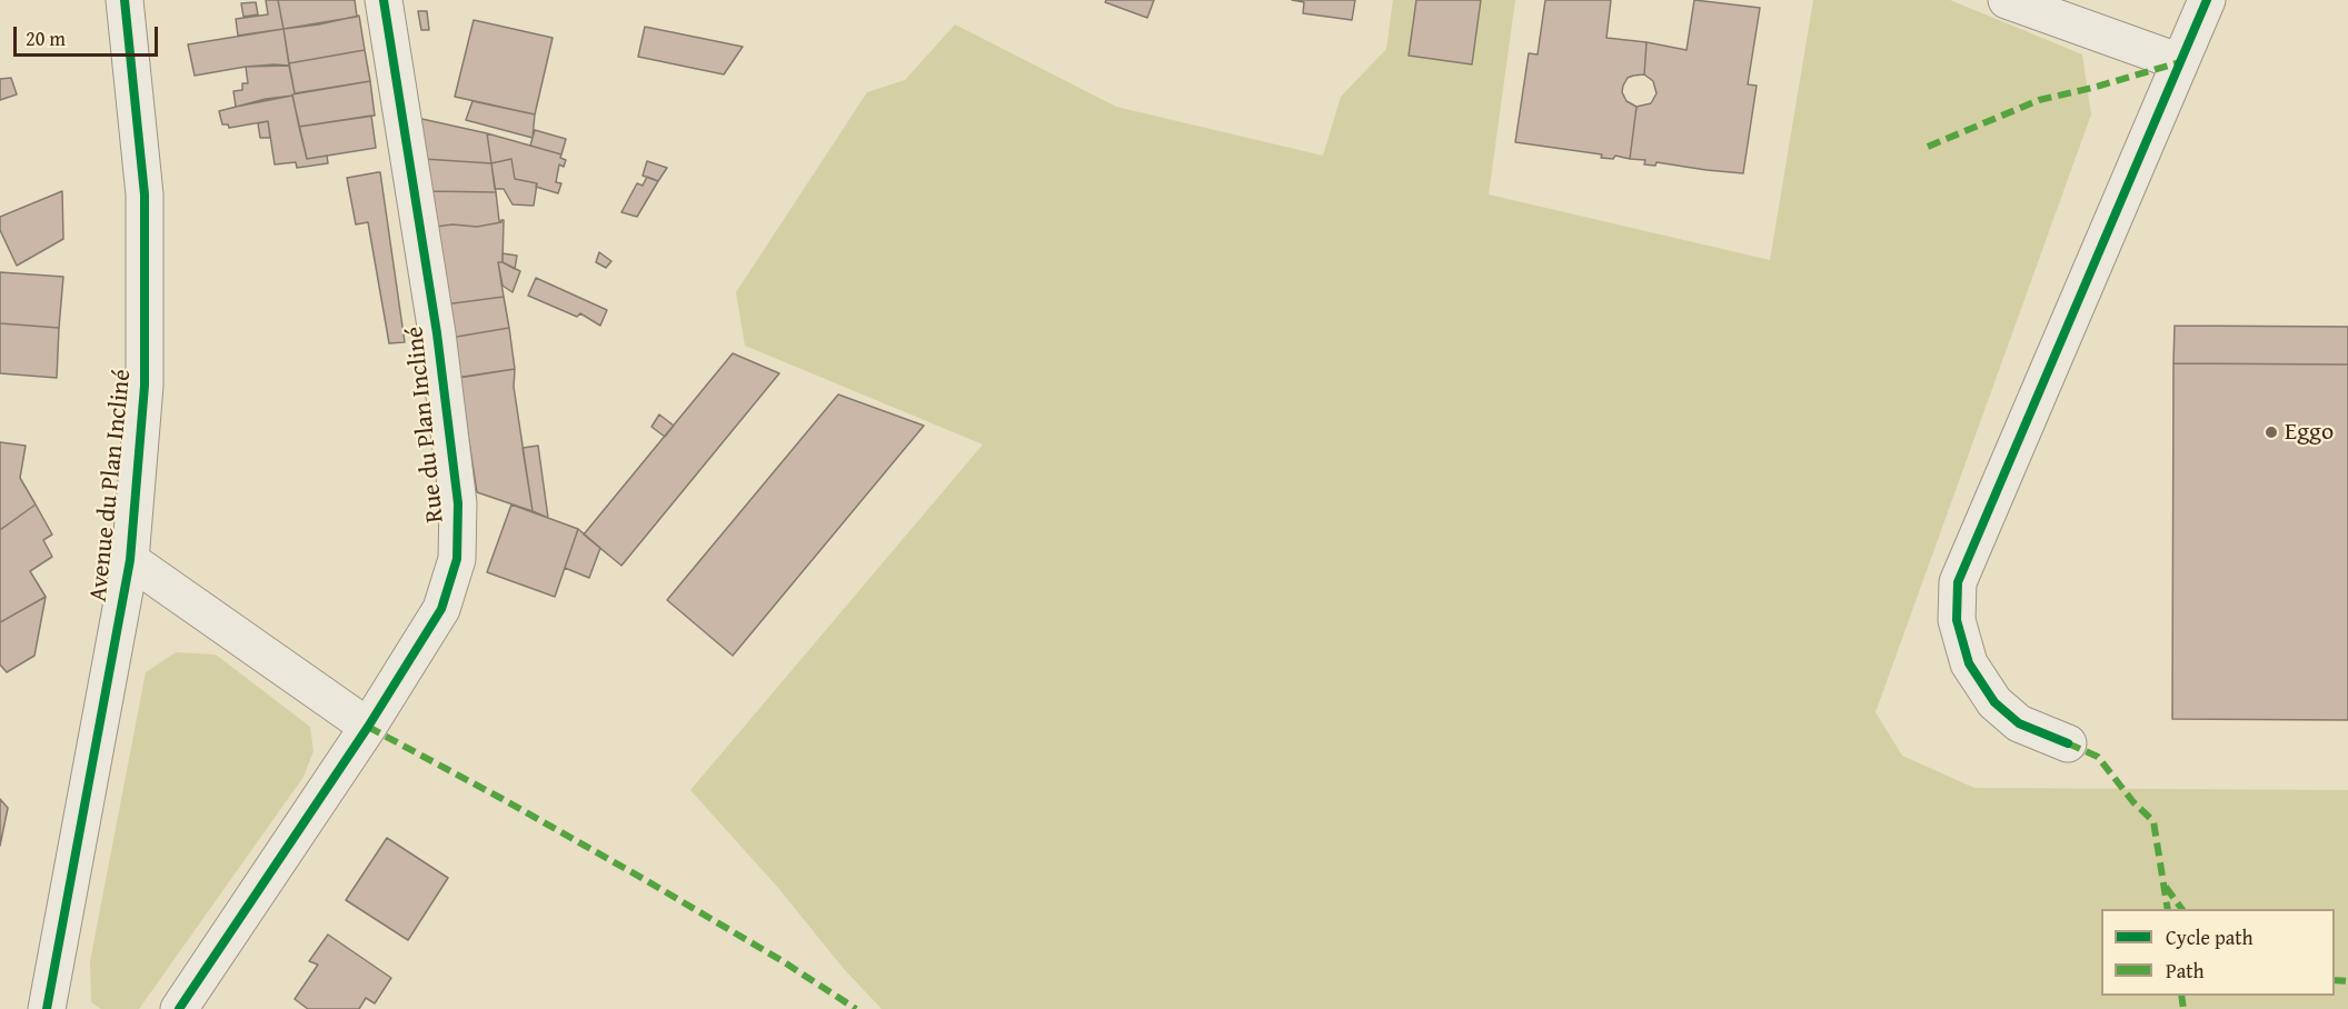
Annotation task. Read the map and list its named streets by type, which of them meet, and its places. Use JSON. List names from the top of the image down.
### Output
{
  "streets": {
    "street": ["Rue du Plan Incliné", "Avenue du Plan Incliné"]
  },
  "places": ["Eggo"],
  "legend": ["Cycle path", "Path"],
  "scale_bar": "20 m"
}
